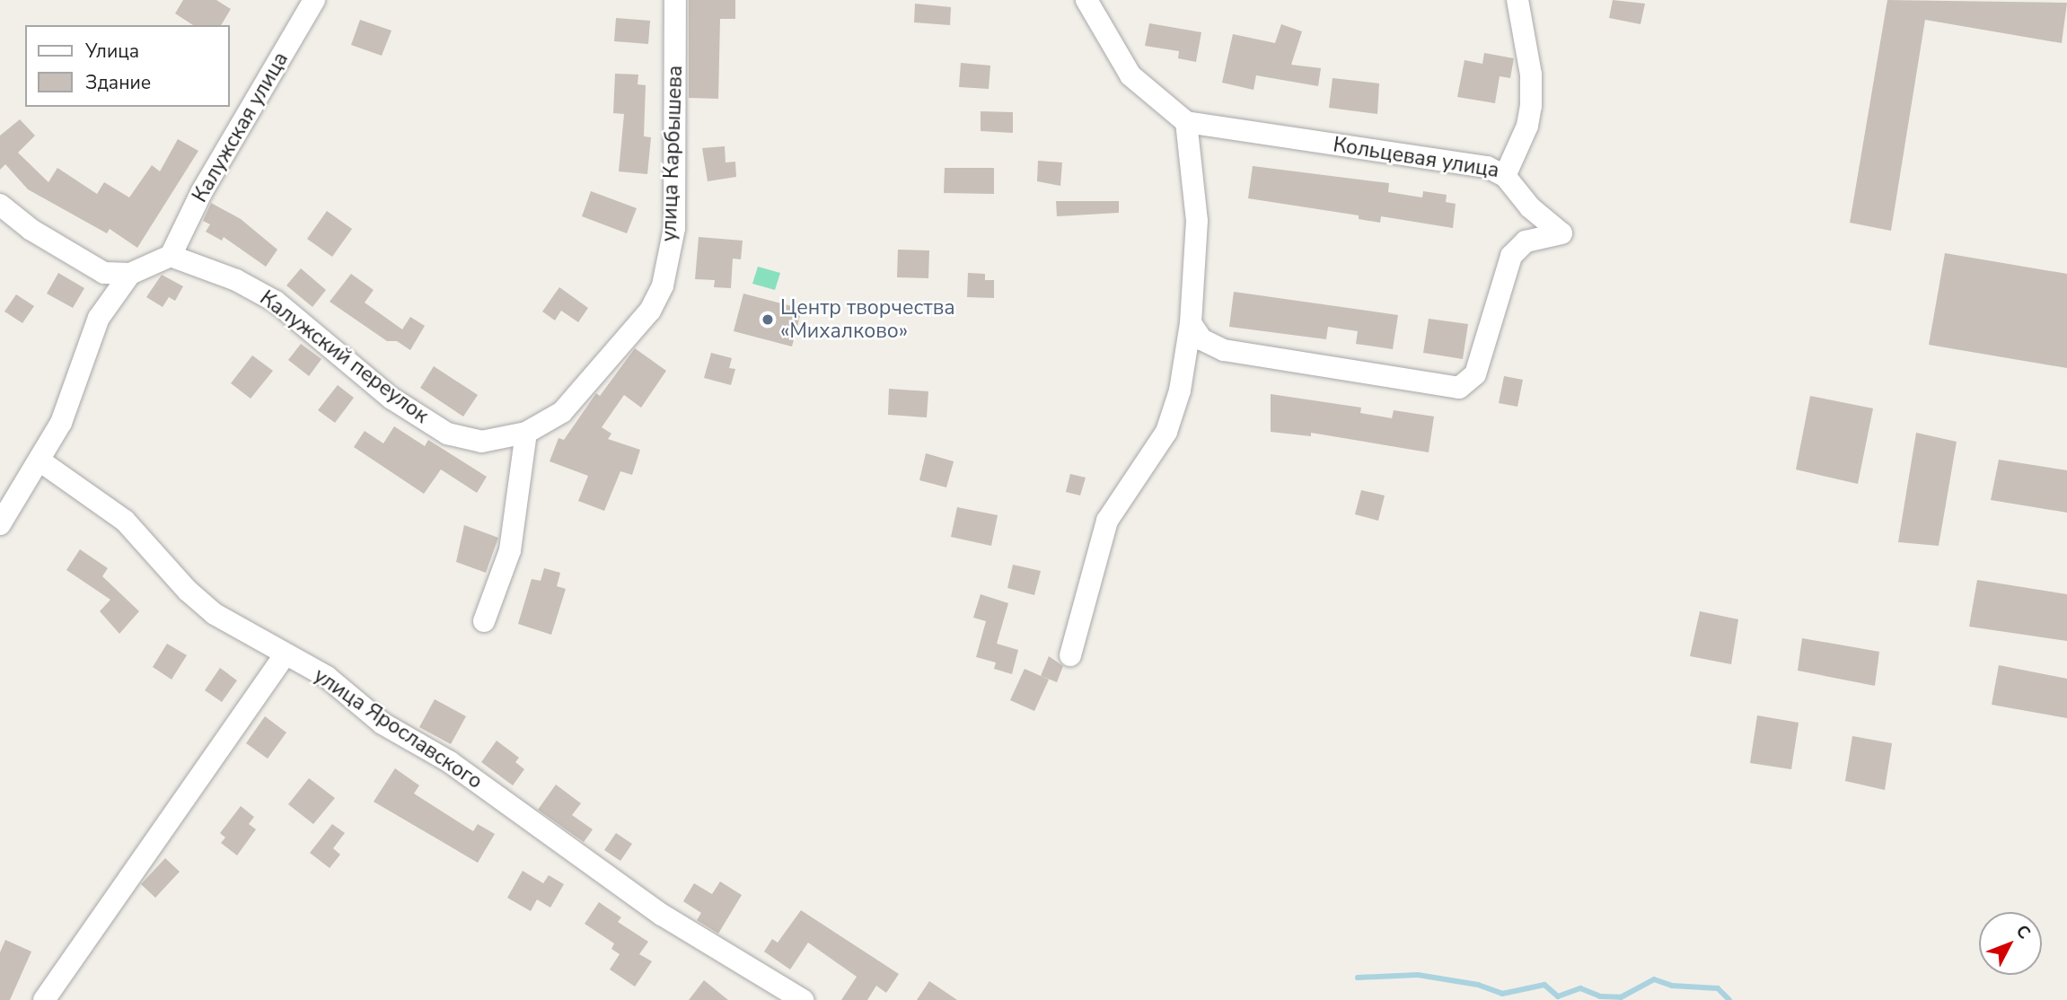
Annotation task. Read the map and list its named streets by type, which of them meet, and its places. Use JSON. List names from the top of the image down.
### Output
{
  "streets": {
    "street": [
      "Калужская улица",
      "улица Карбышева",
      "Кольцевая улица",
      "Калужский переулок",
      "улица Ярославского"
    ]
  },
  "crossings": [
    ["Калужская улица", "Калужский переулок"],
    ["улица Карбышева", "Калужский переулок"]
  ],
  "places": ["Центр творчества «Михалково»"],
  "legend": ["Улица", "Здание"],
  "north": "top right"
}
